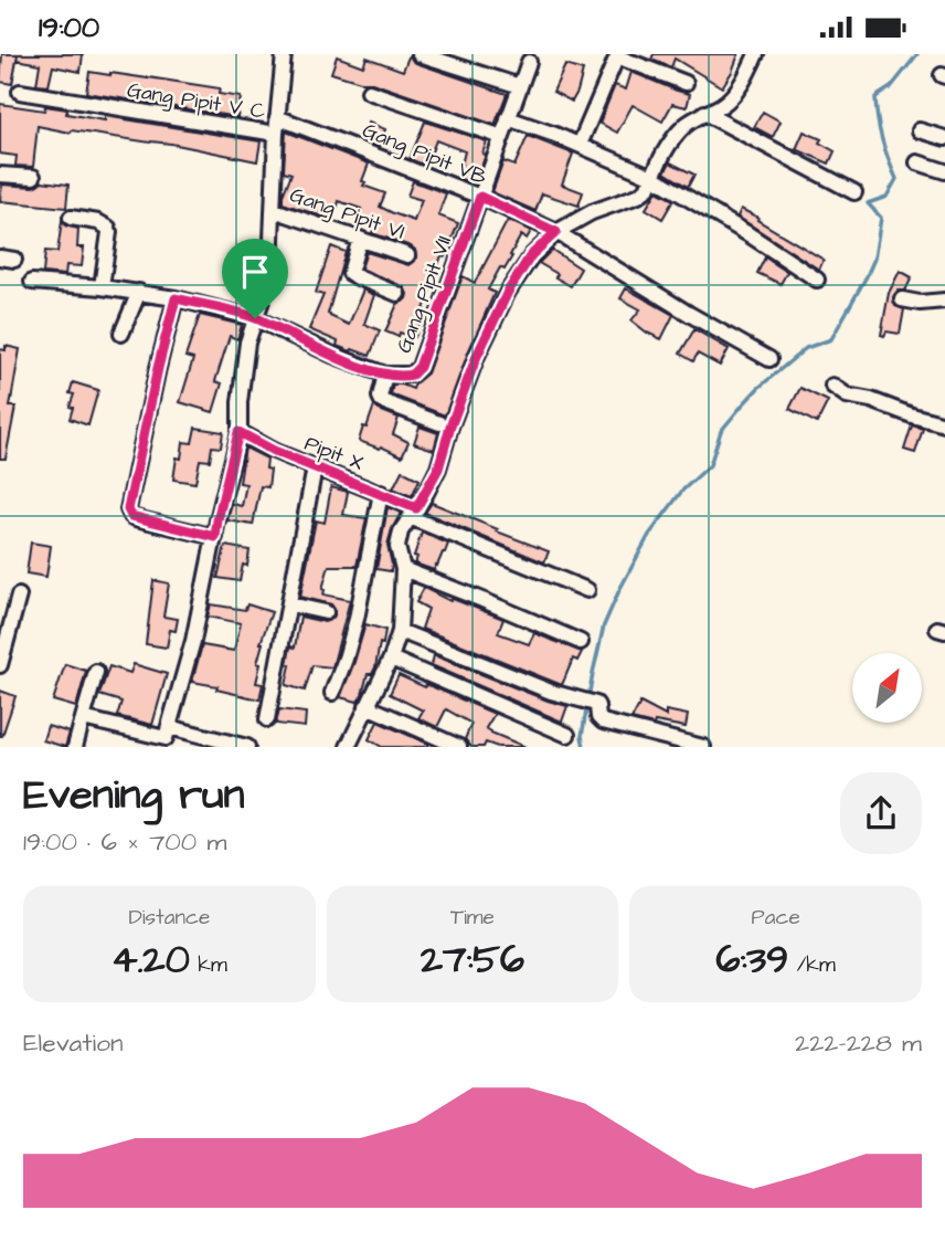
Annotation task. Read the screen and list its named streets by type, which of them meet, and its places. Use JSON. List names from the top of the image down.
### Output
{
  "streets": {
    "street": [
      "Gang Pipit V C",
      "Gang Pipit VB",
      "Gang Pipit VI",
      "Gang Pipit VII",
      "Pipit X"
    ]
  },
  "crossings": [
    ["Gang Pipit VB", "Gang Pipit VII"]
  ],
  "north": "top right",
  "page": {
    "status": "19:00",
    "heading": ["Evening run", "19:00 · 6 × 700 m"],
    "stats": [
      ["Distance", "4.20 km"],
      ["Time", "27:56"],
      ["Pace", "6:39 /km"]
    ],
    "chart": ["Elevation", "222–228 m"]
  }
}
